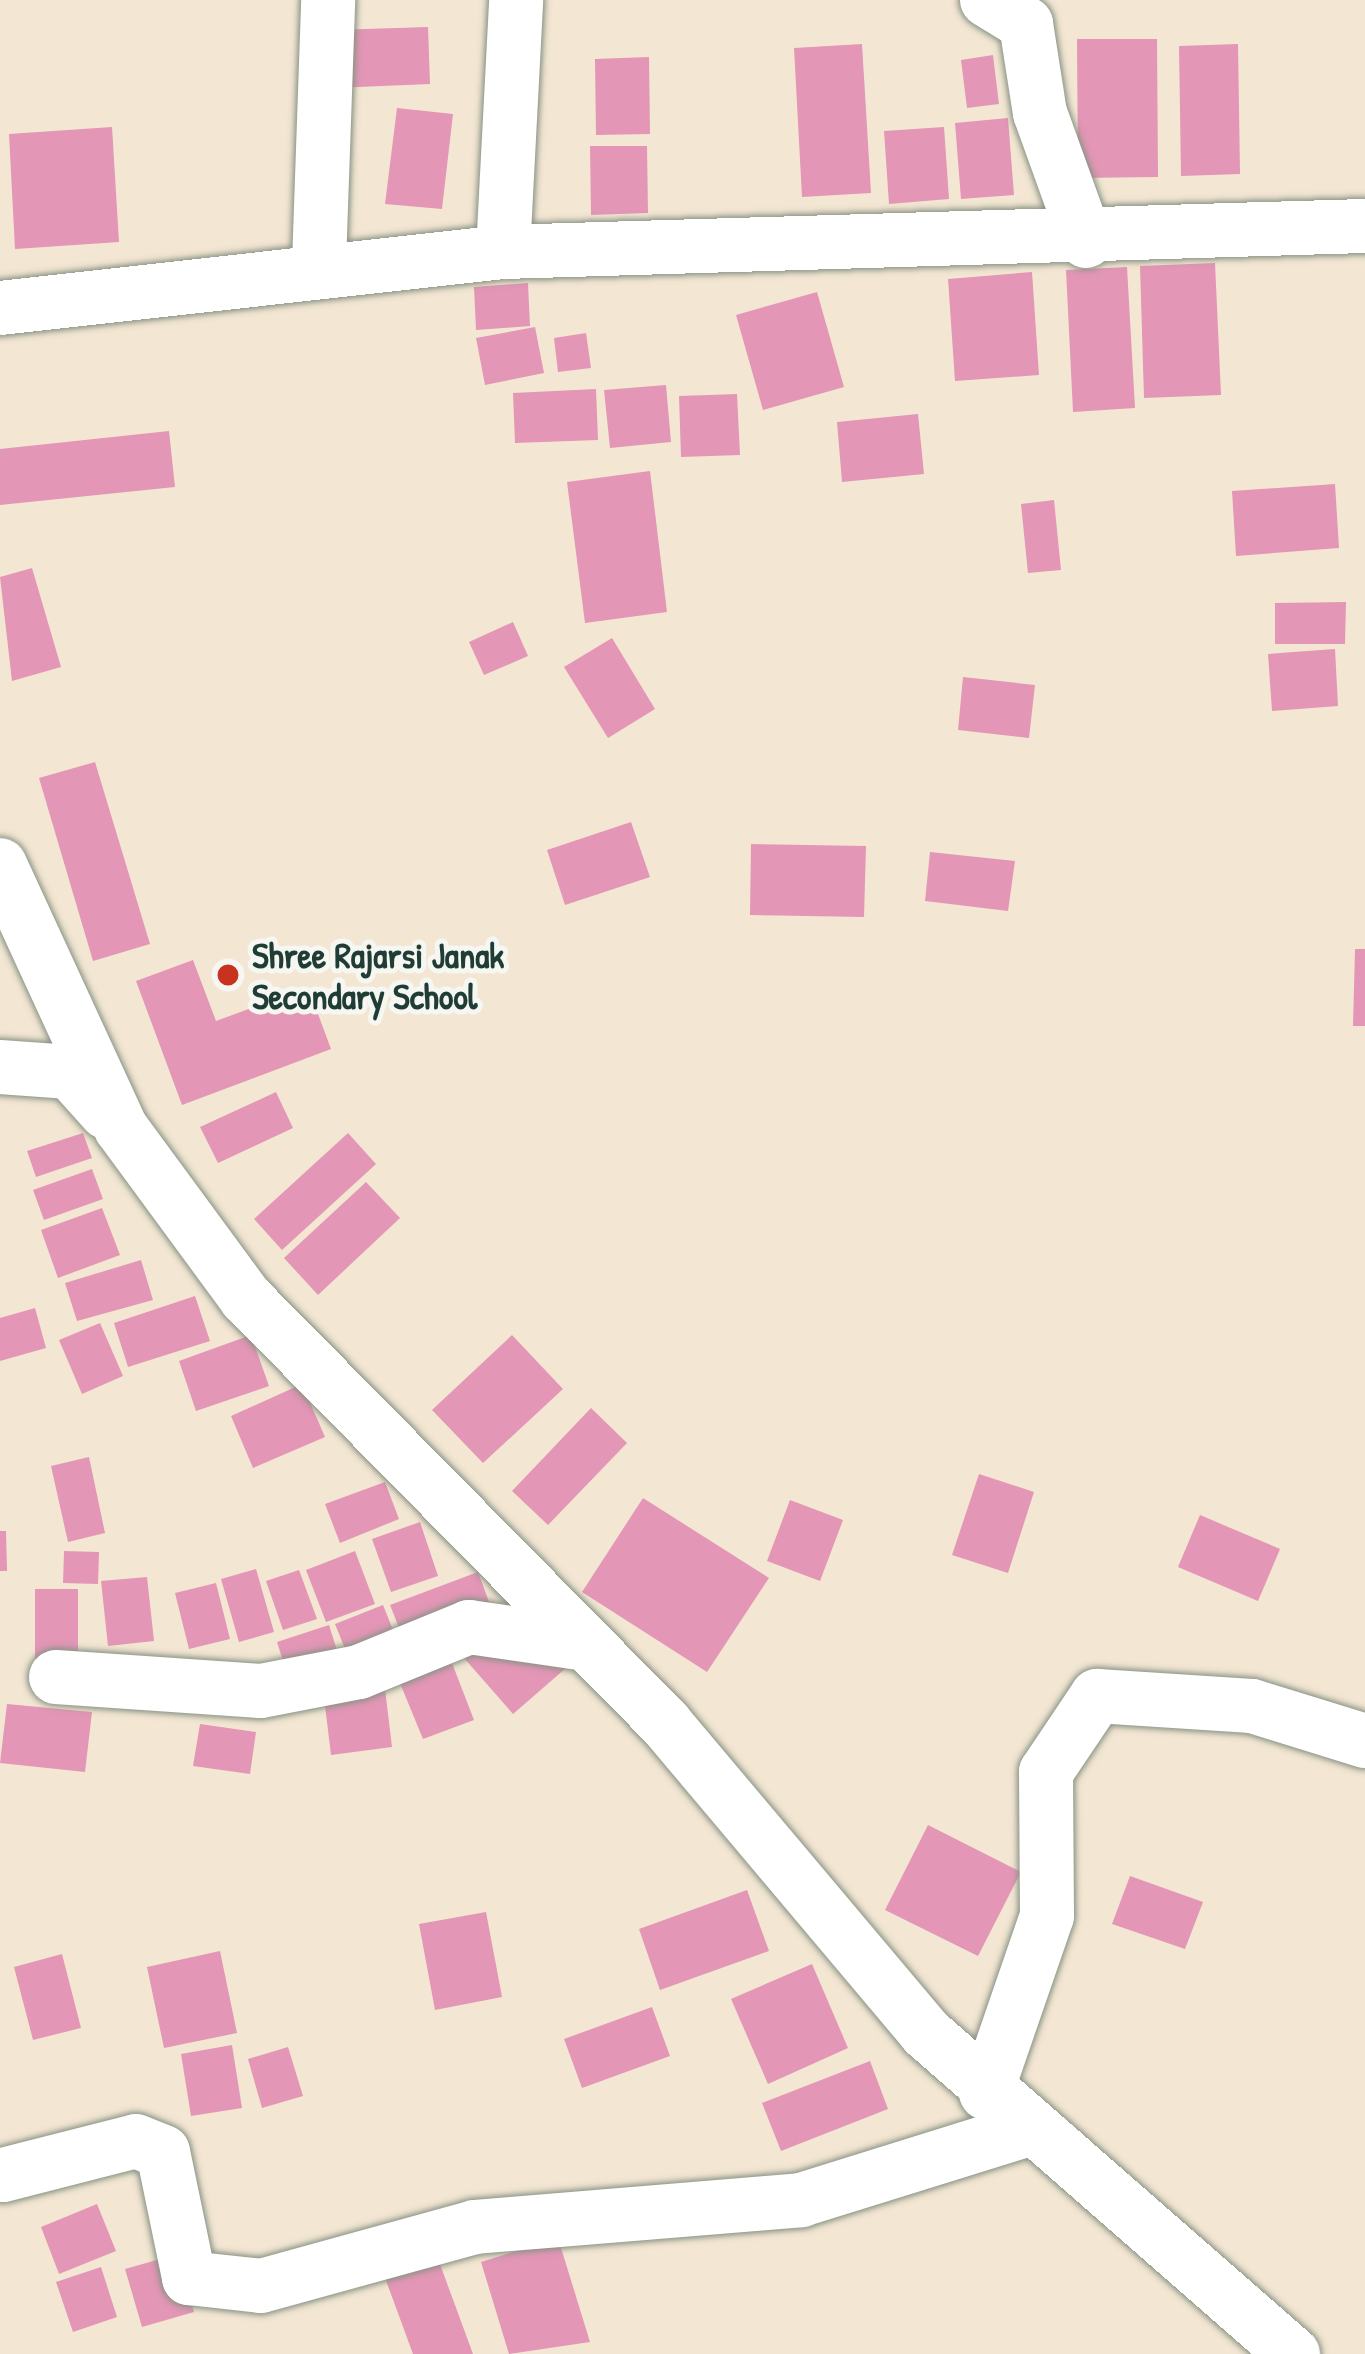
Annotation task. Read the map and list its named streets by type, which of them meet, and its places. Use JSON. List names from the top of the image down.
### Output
{
  "places": ["Shree Rajarsi Janak Secondary School"]
}
